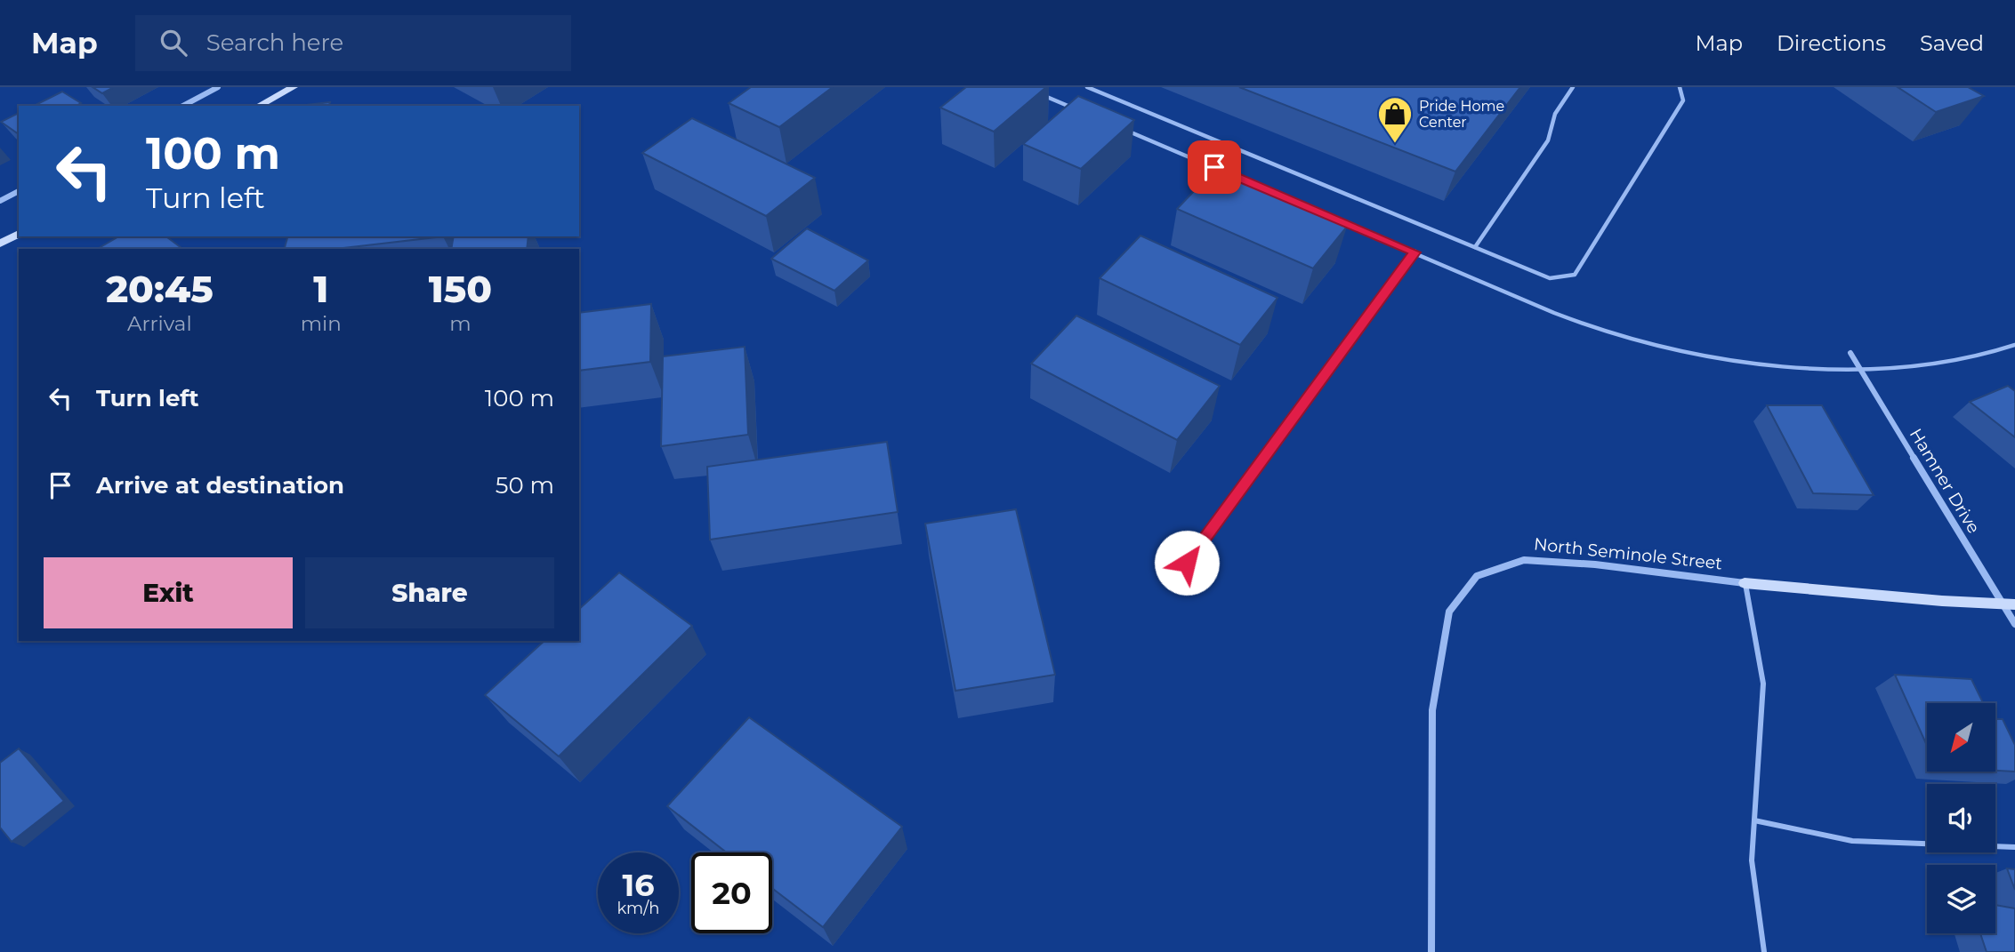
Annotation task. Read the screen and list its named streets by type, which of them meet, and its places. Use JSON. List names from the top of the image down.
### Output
{
  "streets": {
    "street": ["Hamner Drive", "North Seminole Street"]
  },
  "crossings": [
    ["Hamner Drive", "North Seminole Street"]
  ],
  "places": {
    "shop": ["Pride Home Center"]
  },
  "north": "bottom left",
  "page": {
    "header": "Map",
    "search": "Search here",
    "nav": ["Map", "Directions", "Saved"],
    "turn": ["100 m", "Turn left"],
    "eta": [
      "20:45",
      "Arrival",
      "1",
      "min",
      "150",
      "m"
    ],
    "list": [
      {
        "name": "Turn left",
        "value": "100 m"
      },
      {
        "name": "Arrive at destination",
        "value": "50 m"
      }
    ],
    "buttons": ["Exit", "Share"],
    "speed": "16 km/h",
    "limit": "20"
  }
}
